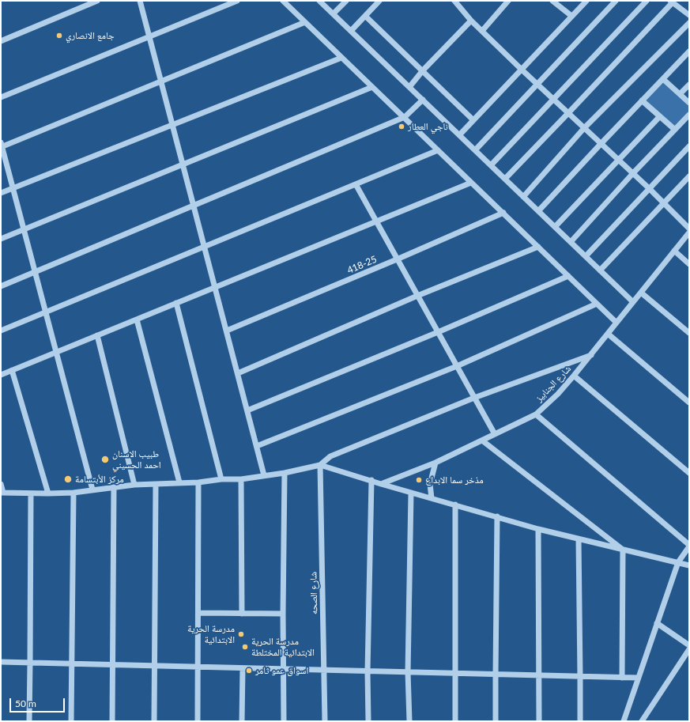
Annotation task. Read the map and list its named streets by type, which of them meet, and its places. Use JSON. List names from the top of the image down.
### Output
{
  "streets": {
    "street": ["418-25", "شارع الجنابيز", "شارع الصحه"]
  },
  "places": [
    "جامع الانصاري",
    "ناجي العطار",
    "طبيب الاسنان احمد الحسيني",
    "مركز الأبتسامة",
    "مذخر سما الابداع",
    "مدرسة الحرية الابتدائية",
    "مدرسة الحرية الابتدائية المختلطة",
    "اسواق عمو ثامر"
  ],
  "scale_bar": "50 m"
}
